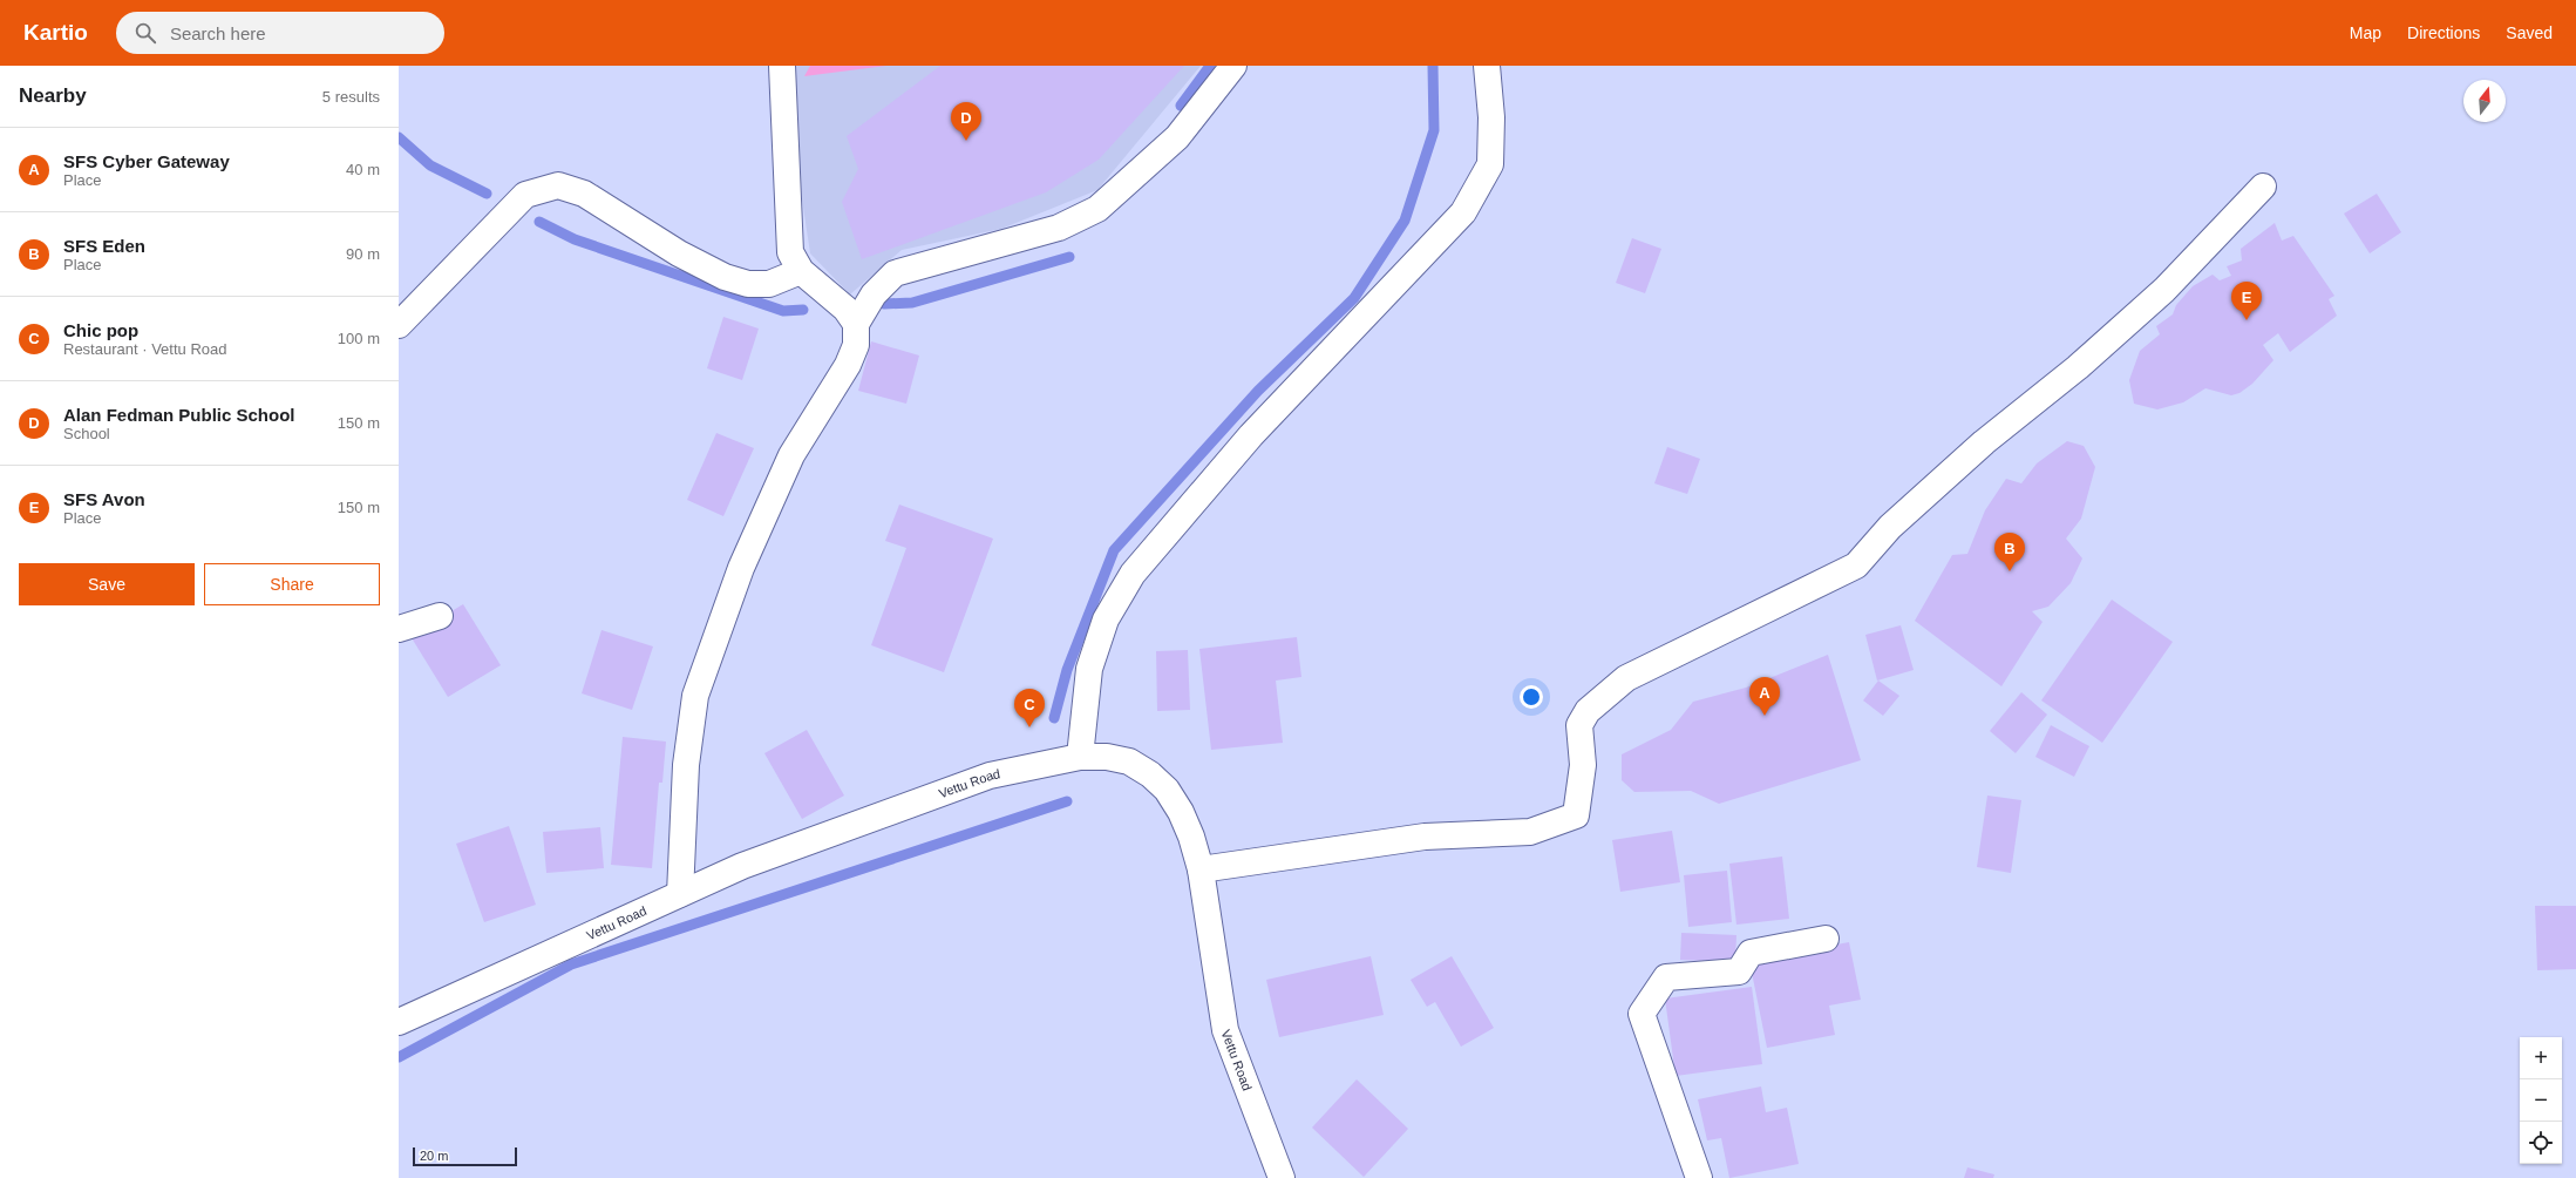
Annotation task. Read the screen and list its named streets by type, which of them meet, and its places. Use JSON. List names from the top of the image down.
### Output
{
  "streets": {
    "street": ["Vettu Road"]
  },
  "scale_bar": "20 m",
  "north": "top",
  "page": {
    "header": "Kartio",
    "search": "Search here",
    "nav": ["Map", "Directions", "Saved"],
    "heading": ["Nearby", "5 results"],
    "pins": [
      "D",
      "E",
      "B",
      "A",
      "C"
    ],
    "list": [
      {
        "mark": "A",
        "name": "SFS Cyber Gateway",
        "note": "Place",
        "value": "40 m"
      },
      {
        "mark": "B",
        "name": "SFS Eden",
        "note": "Place",
        "value": "90 m"
      },
      {
        "mark": "C",
        "name": "Chic pop",
        "note": "Restaurant · Vettu Road",
        "value": "100 m"
      },
      {
        "mark": "D",
        "name": "Alan Fedman Public School",
        "note": "School",
        "value": "150 m"
      },
      {
        "mark": "E",
        "name": "SFS Avon",
        "note": "Place",
        "value": "150 m"
      }
    ],
    "buttons": ["Save", "Share"],
    "map_buttons": ["+", "−"],
    "scale": "20 m"
  }
}
